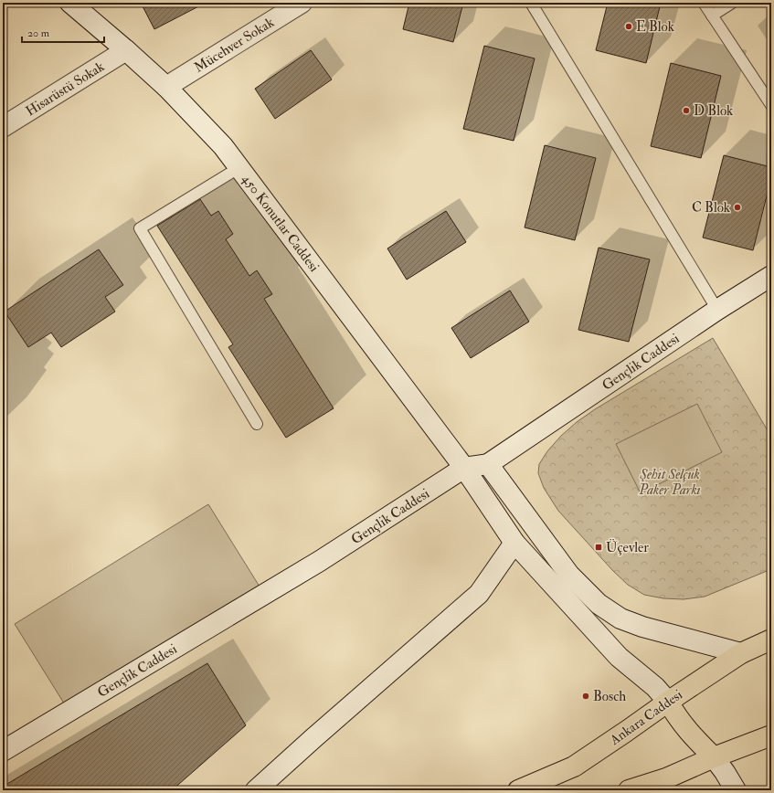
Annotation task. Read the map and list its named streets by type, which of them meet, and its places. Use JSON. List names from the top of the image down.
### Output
{
  "streets": {
    "main road": ["Ankara Caddesi"],
    "street": [
      "Mücehver Sokak",
      "Hisarüstü Sokak",
      "450 Konutlar Caddesi",
      "Gençlik Caddesi"
    ]
  },
  "crossings": [
    ["Mücehver Sokak", "450 Konutlar Caddesi"],
    ["Hisarüstü Sokak", "450 Konutlar Caddesi"],
    ["450 Konutlar Caddesi", "Gençlik Caddesi"],
    ["450 Konutlar Caddesi", "Ankara Caddesi"]
  ],
  "parks": ["Şehit Selçuk Paker Parkı"],
  "places": {
    "other": [
      "E Blok",
      "D Blok",
      "C Blok",
      "Bosch"
    ],
    "transit": ["Üçevler"]
  },
  "scale_bar": "20 m"
}
